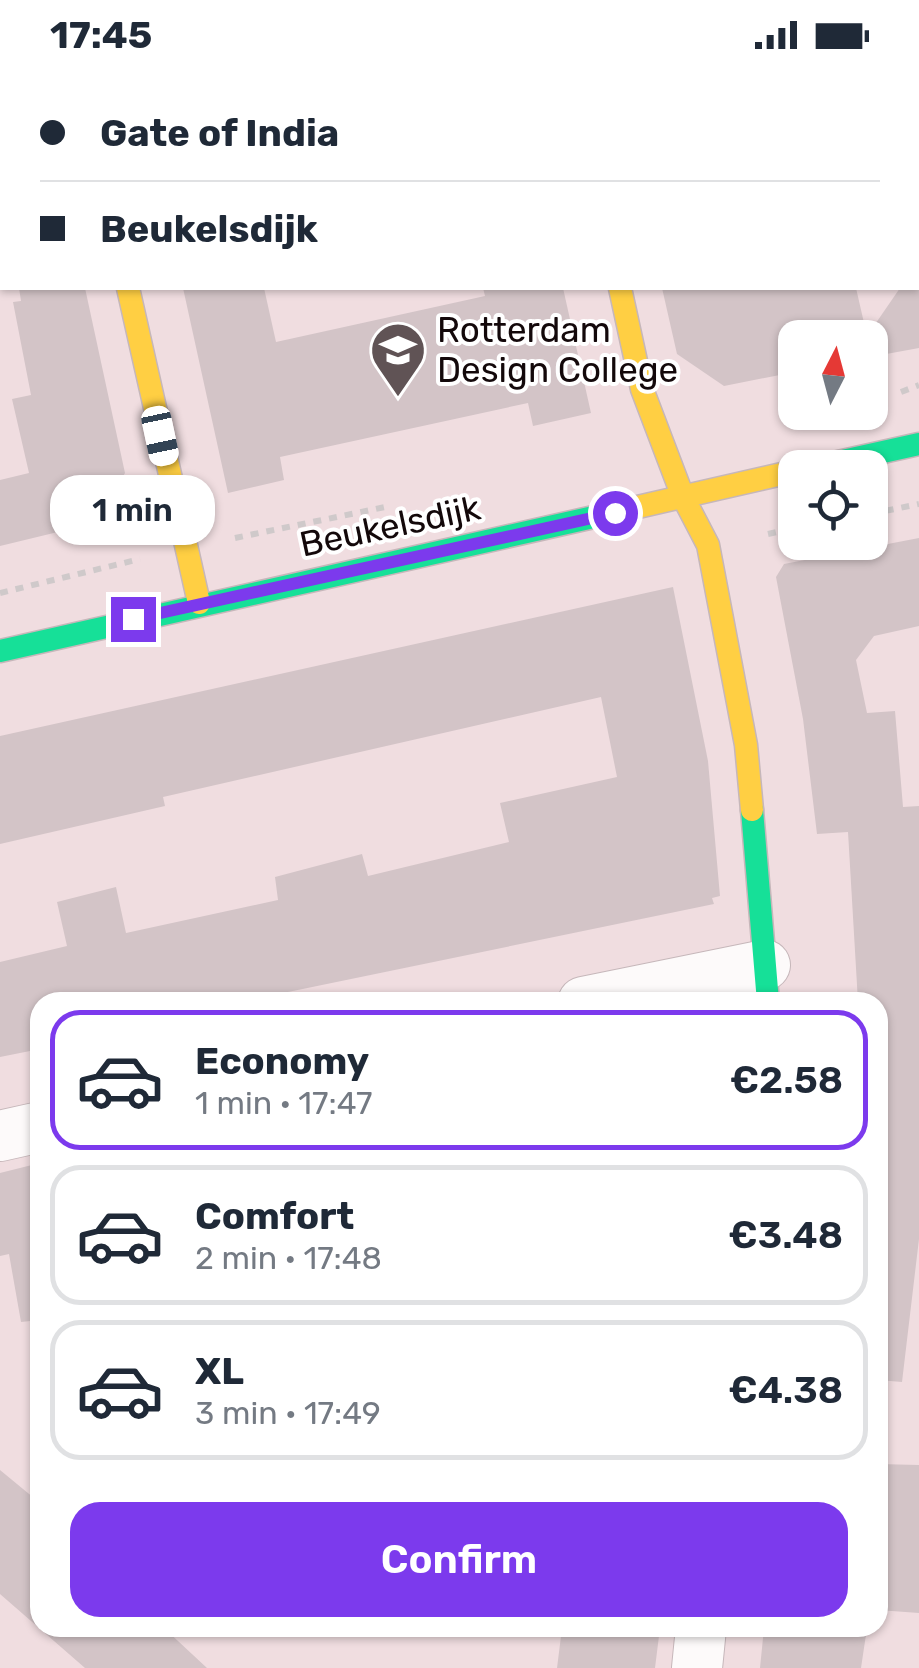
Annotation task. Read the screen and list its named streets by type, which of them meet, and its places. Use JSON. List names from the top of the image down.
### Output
{
  "streets": {
    "street": ["Beukelsdijk"]
  },
  "places": {
    "school or university": ["Rotterdam Design College"]
  },
  "north": "top",
  "page": {
    "status": "17:45",
    "banner": ["Gate of India", "Beukelsdijk"],
    "bubble": "1 min",
    "list": [
      {
        "name": "Economy",
        "note": "1 min · 17:47",
        "value": "€2.58"
      },
      {
        "name": "Comfort",
        "note": "2 min · 17:48",
        "value": "€3.48"
      },
      {
        "name": "XL",
        "note": "3 min · 17:49",
        "value": "€4.38"
      }
    ],
    "buttons": "Confirm"
  }
}
